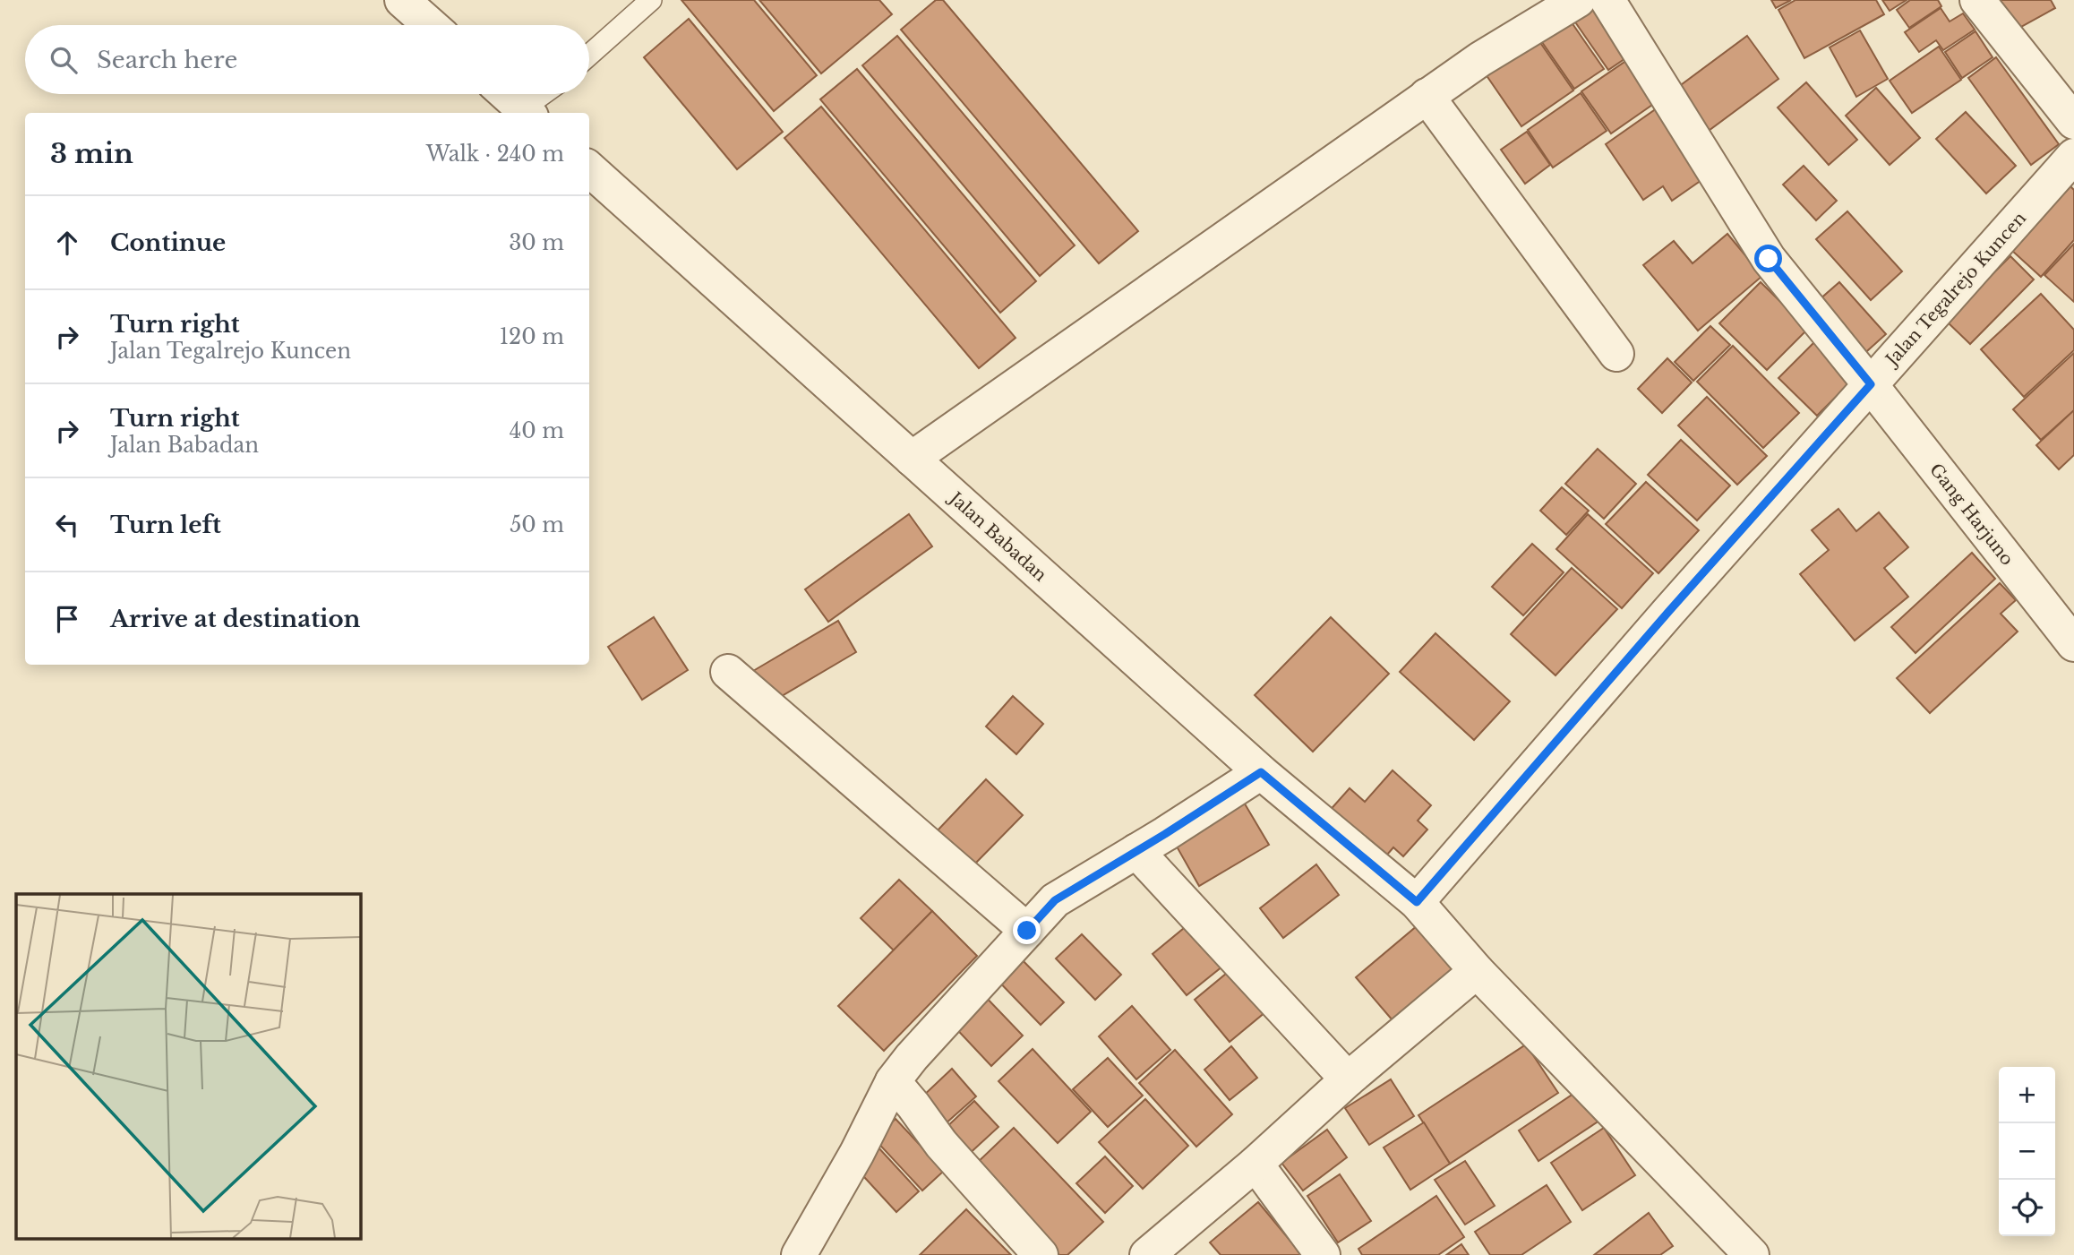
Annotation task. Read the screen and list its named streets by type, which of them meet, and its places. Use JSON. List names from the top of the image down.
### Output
{
  "streets": {
    "street": ["Jalan Tegalrejo Kuncen", "Gang Harjuno", "Jalan Babadan"]
  },
  "crossings": [
    ["Jalan Tegalrejo Kuncen", "Gang Harjuno"],
    ["Jalan Tegalrejo Kuncen", "Jalan Babadan"]
  ],
  "page": {
    "search": "Search here",
    "heading": ["3 min", "Walk · 240 m"],
    "list": [
      ["Continue", "30 m"],
      ["Turn right", "Jalan Tegalrejo Kuncen", "120 m"],
      ["Turn right", "Jalan Babadan", "40 m"],
      ["Turn left", "50 m"],
      "Arrive at destination"
    ],
    "map_buttons": ["+", "−"]
  }
}
